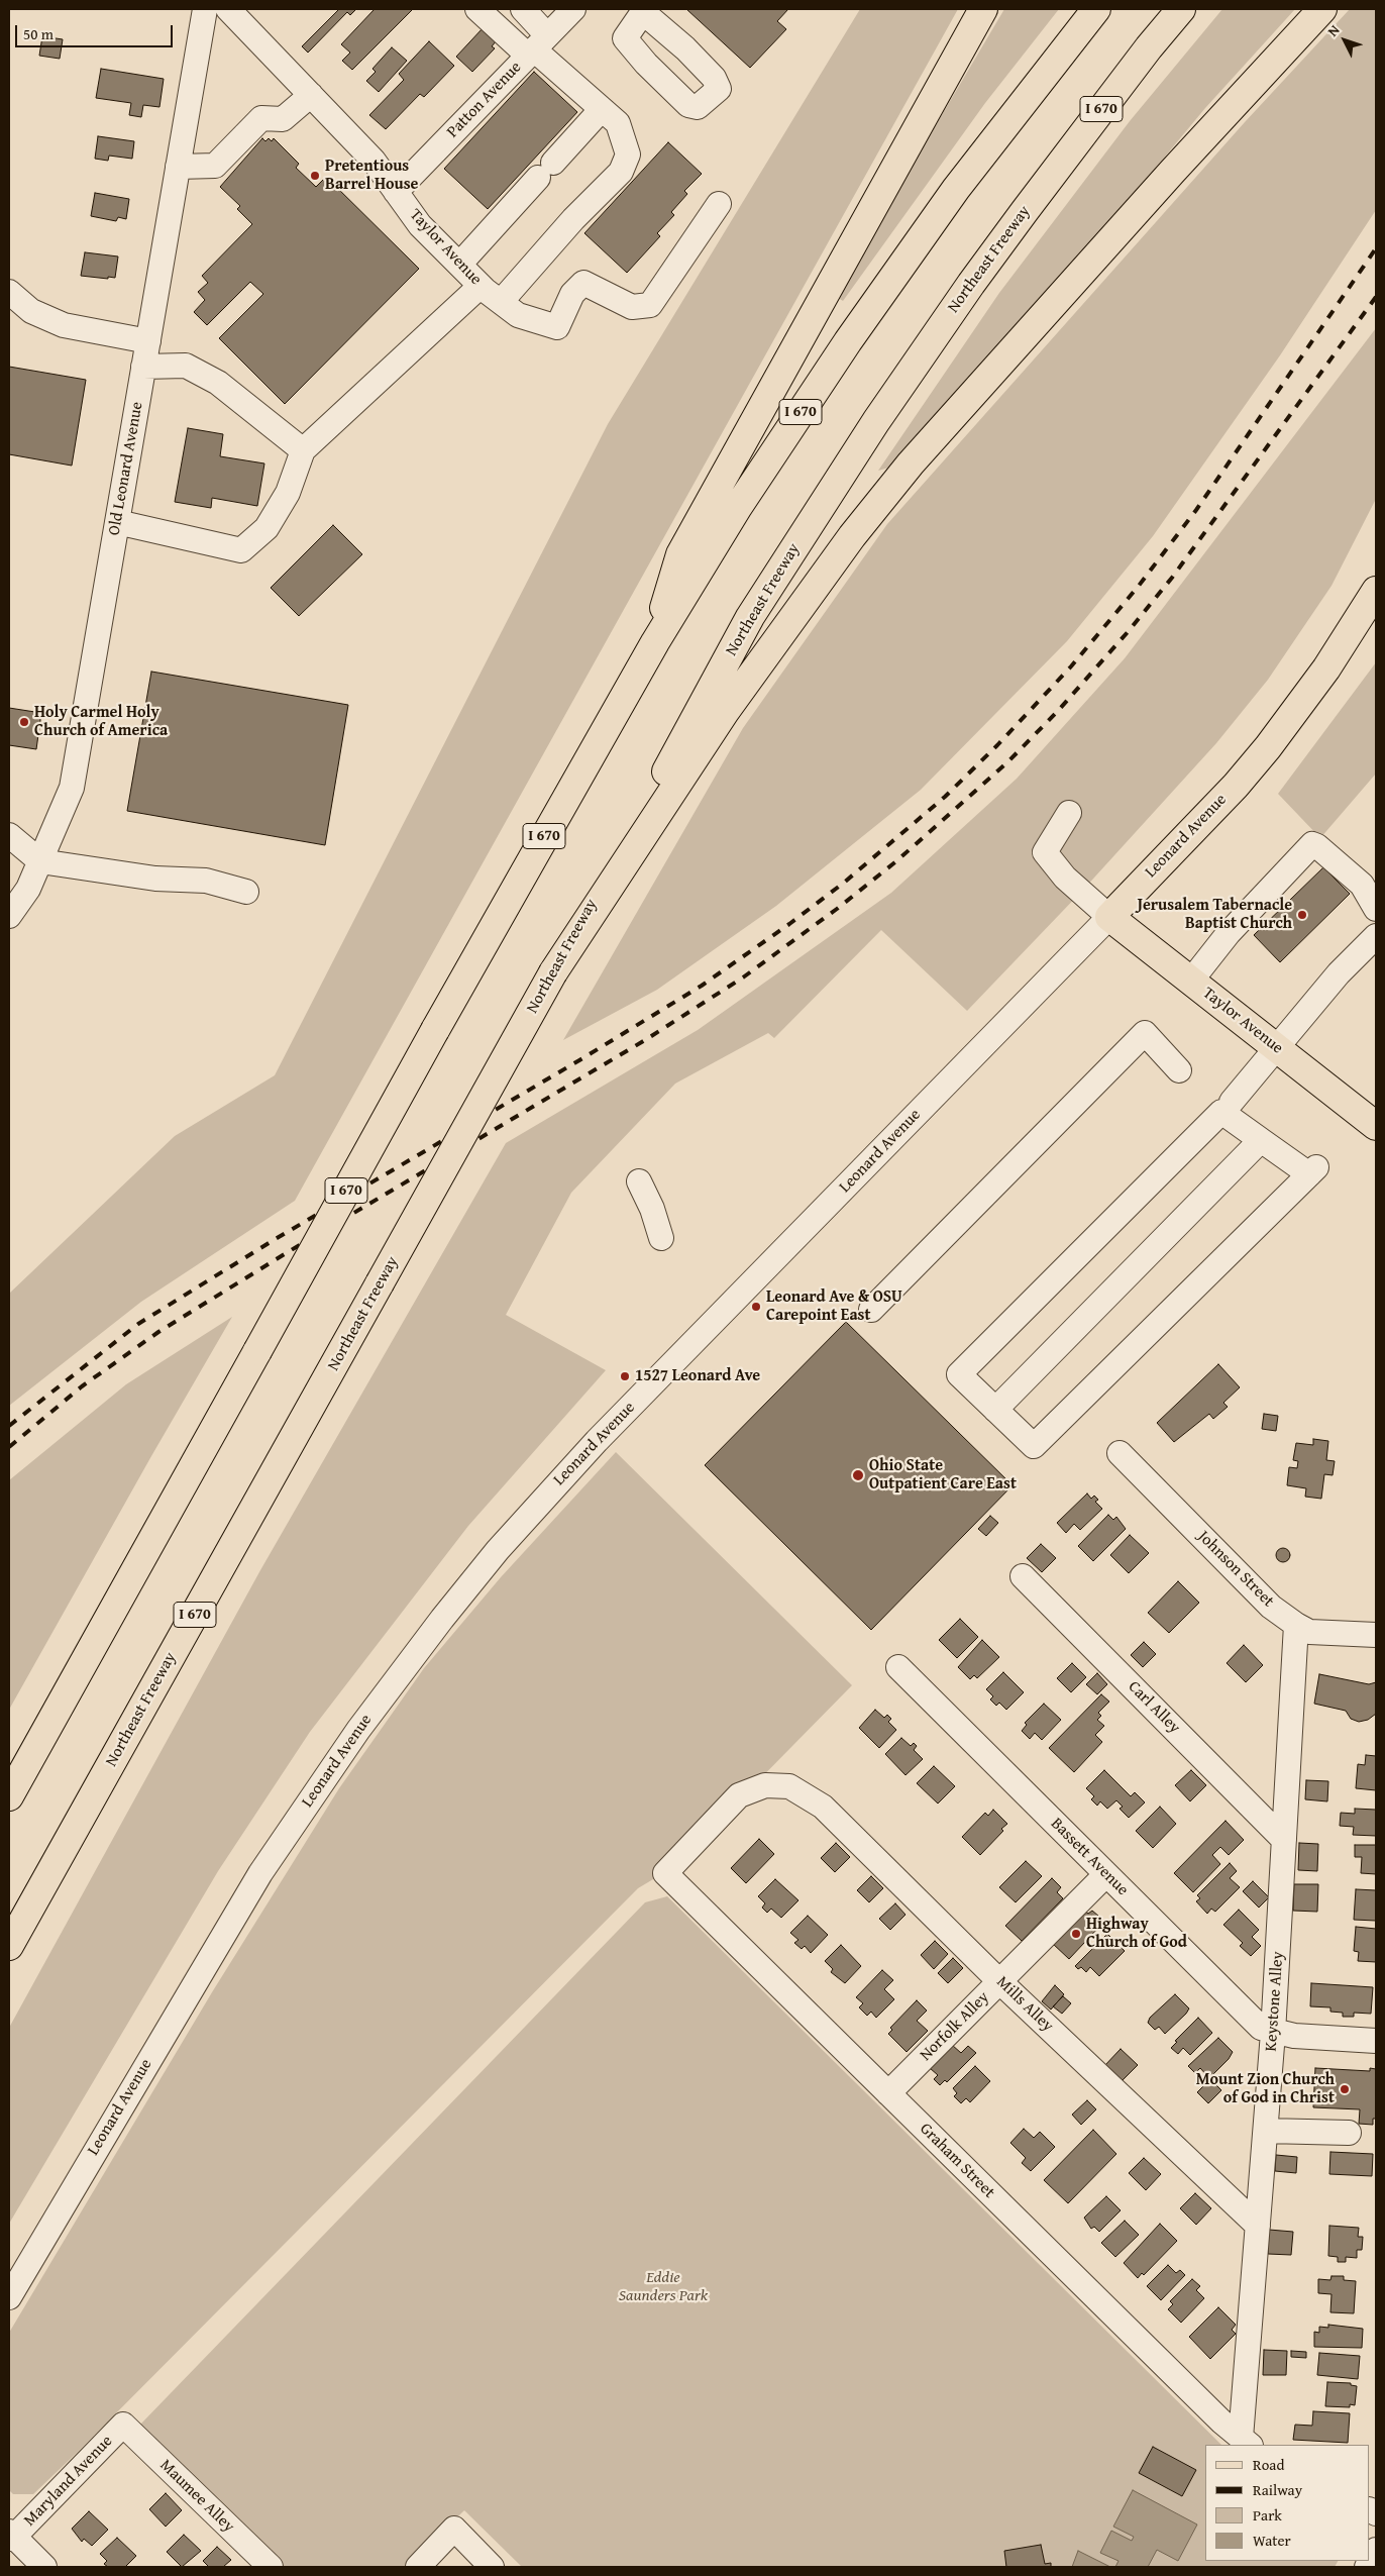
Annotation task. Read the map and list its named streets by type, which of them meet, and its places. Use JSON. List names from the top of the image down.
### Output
{
  "streets": {
    "main road": [
      "I 670",
      "Taylor Avenue",
      "Northeast Freeway",
      "Leonard Avenue"
    ],
    "street": [
      "Patton Avenue",
      "Old Leonard Avenue",
      "Johnson Street",
      "Carl Alley",
      "Bassett Avenue",
      "Keystone Alley",
      "Mills Alley",
      "Norfolk Alley",
      "Graham Street",
      "Maryland Avenue",
      "Maumee Alley"
    ]
  },
  "crossings": [
    ["Patton Avenue", "Taylor Avenue"],
    ["Taylor Avenue", "Leonard Avenue"],
    ["Johnson Street", "Keystone Alley"],
    ["Carl Alley", "Keystone Alley"],
    ["Bassett Avenue", "Keystone Alley"],
    ["Bassett Avenue", "Norfolk Alley"],
    ["Keystone Alley", "Mills Alley"],
    ["Keystone Alley", "Graham Street"],
    ["Mills Alley", "Norfolk Alley"],
    ["Mills Alley", "Graham Street"],
    ["Norfolk Alley", "Graham Street"],
    ["Maryland Avenue", "Maumee Alley"]
  ],
  "parks": ["Eddie Saunders Park"],
  "places": [
    "Pretentious Barrel House",
    "Holy Carmel Holy Church of America",
    "Jerusalem Tabernacle Baptist Church",
    "Leonard Ave & OSU Carepoint East",
    "1527 Leonard Ave",
    "Ohio State Outpatient Care East",
    "Highway Church of God",
    "Mount Zion Church of God in Christ"
  ],
  "legend": [
    "Road",
    "Railway",
    "Park",
    "Water"
  ],
  "scale_bar": "50 m",
  "north": "top left"
}
